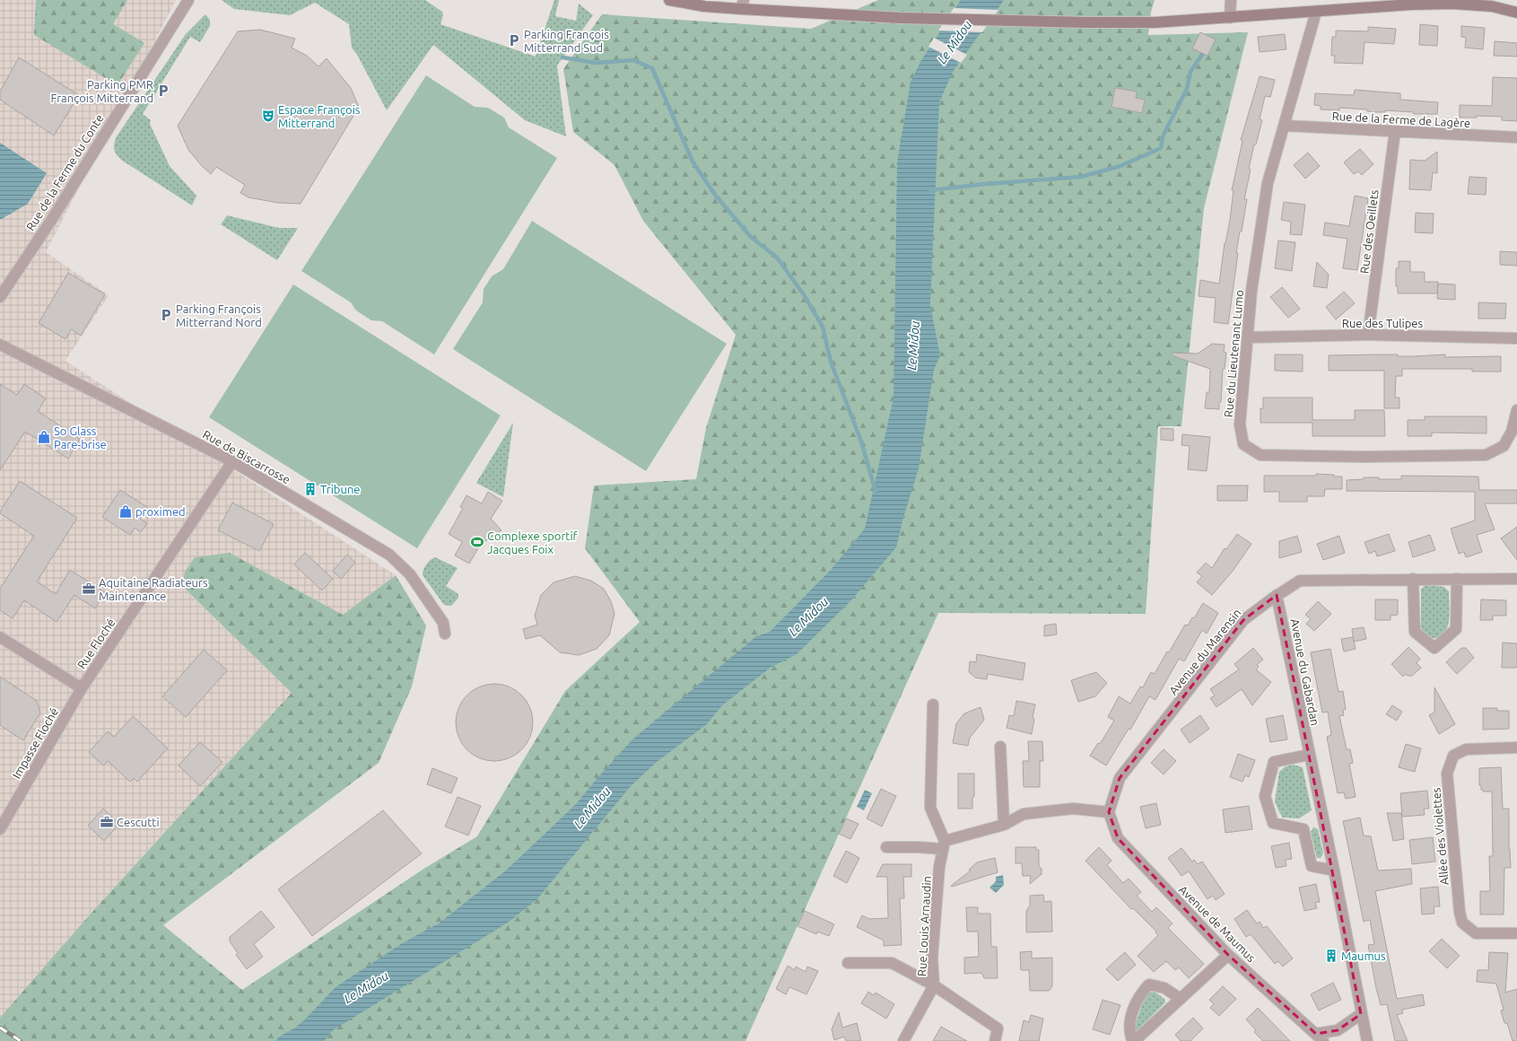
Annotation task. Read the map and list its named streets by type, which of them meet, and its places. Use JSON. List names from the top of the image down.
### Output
{
  "streets": {
    "street": [
      "Rue de la Ferme de Lagère",
      "Rue de la Ferme du Conte",
      "Rue des Oeillets",
      "Rue des Tulipes",
      "Rue du Lieutenant Lumo",
      "Rue de Biscarrosse",
      "Rue Floché",
      "Avenue du Marensin",
      "Avenue du Gabardan",
      "Impasse Floché",
      "Allée des Violettes",
      "Avenue de Maumus",
      "Rue Louis Arnaudin"
    ]
  },
  "crossings": [
    ["Rue de la Ferme de Lagère", "Rue des Oeillets"],
    ["Rue de la Ferme de Lagère", "Rue du Lieutenant Lumo"],
    ["Rue des Oeillets", "Rue des Tulipes"],
    ["Rue des Tulipes", "Rue du Lieutenant Lumo"],
    ["Rue de Biscarrosse", "Rue Floché"],
    ["Rue Floché", "Impasse Floché"],
    ["Avenue du Marensin", "Avenue du Gabardan"],
    ["Avenue du Marensin", "Avenue de Maumus"]
  ],
  "water": ["Le Midou"],
  "places": {
    "parking": ["Parking François Mitterrand Sud", "Parking PMR François Mitterrand", "Parking François Mitterrand Nord"],
    "theatre": ["Espace François Mitterrand"],
    "shop": ["So Glass Pare-brise", "proximed"],
    "building": ["Tribune", "Maumus"],
    "sports": ["Complexe sportif Jacques Foix"],
    "office": ["Aquitaine Radiateurs Maintenance", "Cescutti"]
  }
}
